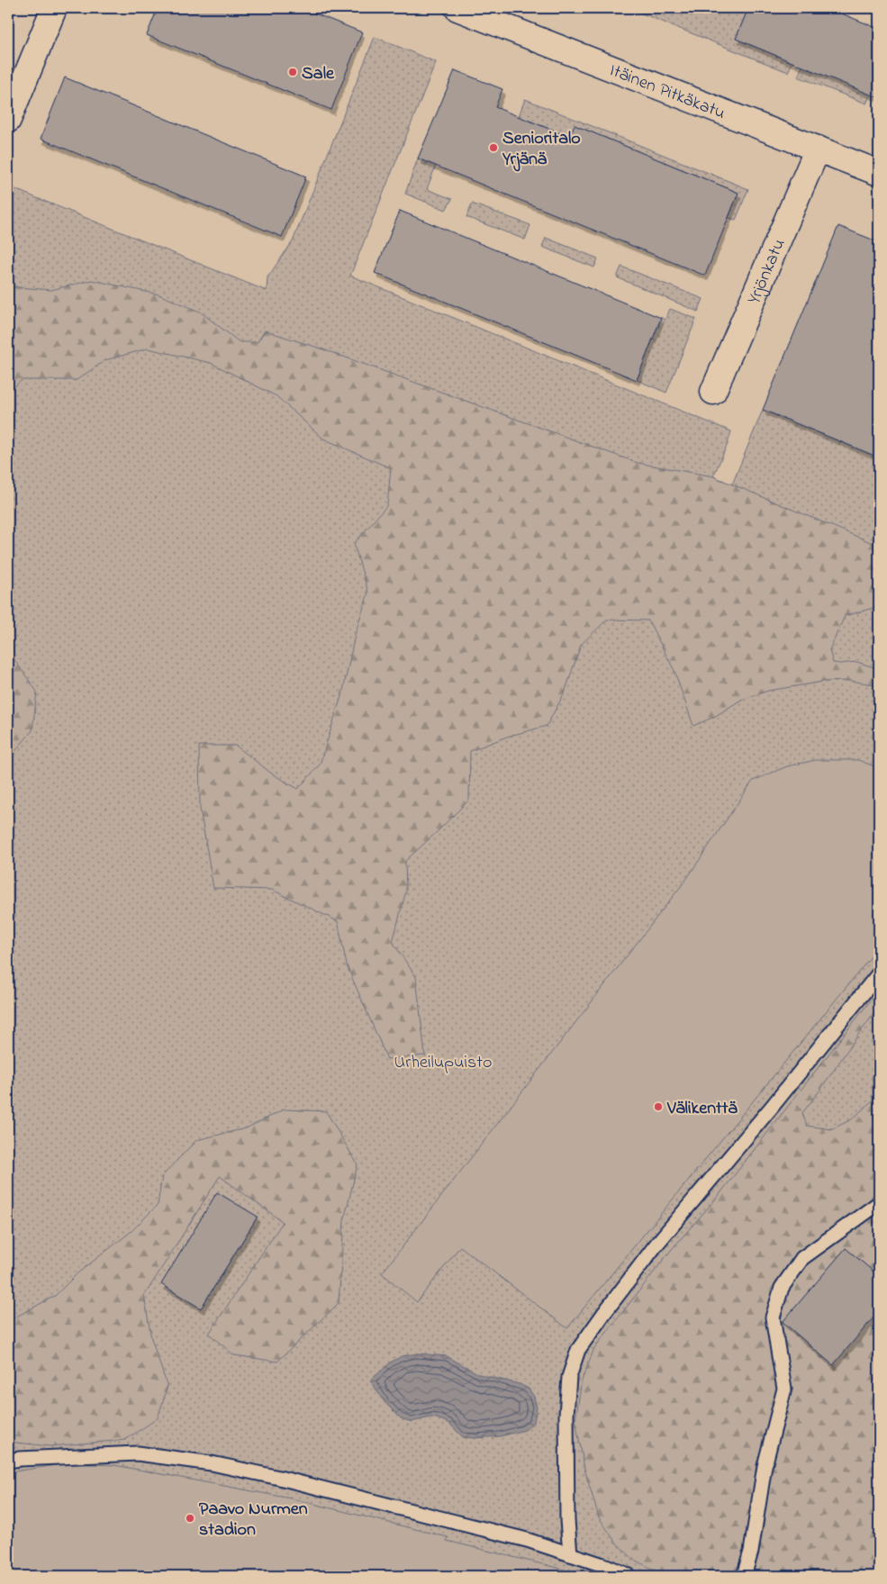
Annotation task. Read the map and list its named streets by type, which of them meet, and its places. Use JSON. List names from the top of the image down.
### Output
{
  "streets": {
    "main road": ["Itäinen Pitkäkatu", "Yrjönkatu"]
  },
  "crossings": [
    ["Itäinen Pitkäkatu", "Yrjönkatu"]
  ],
  "parks": ["Urheilupuisto"],
  "places": [
    "Sale",
    "Senioritalo Yrjänä",
    "Välikenttä",
    "Paavo Nurmen stadion"
  ]
}
